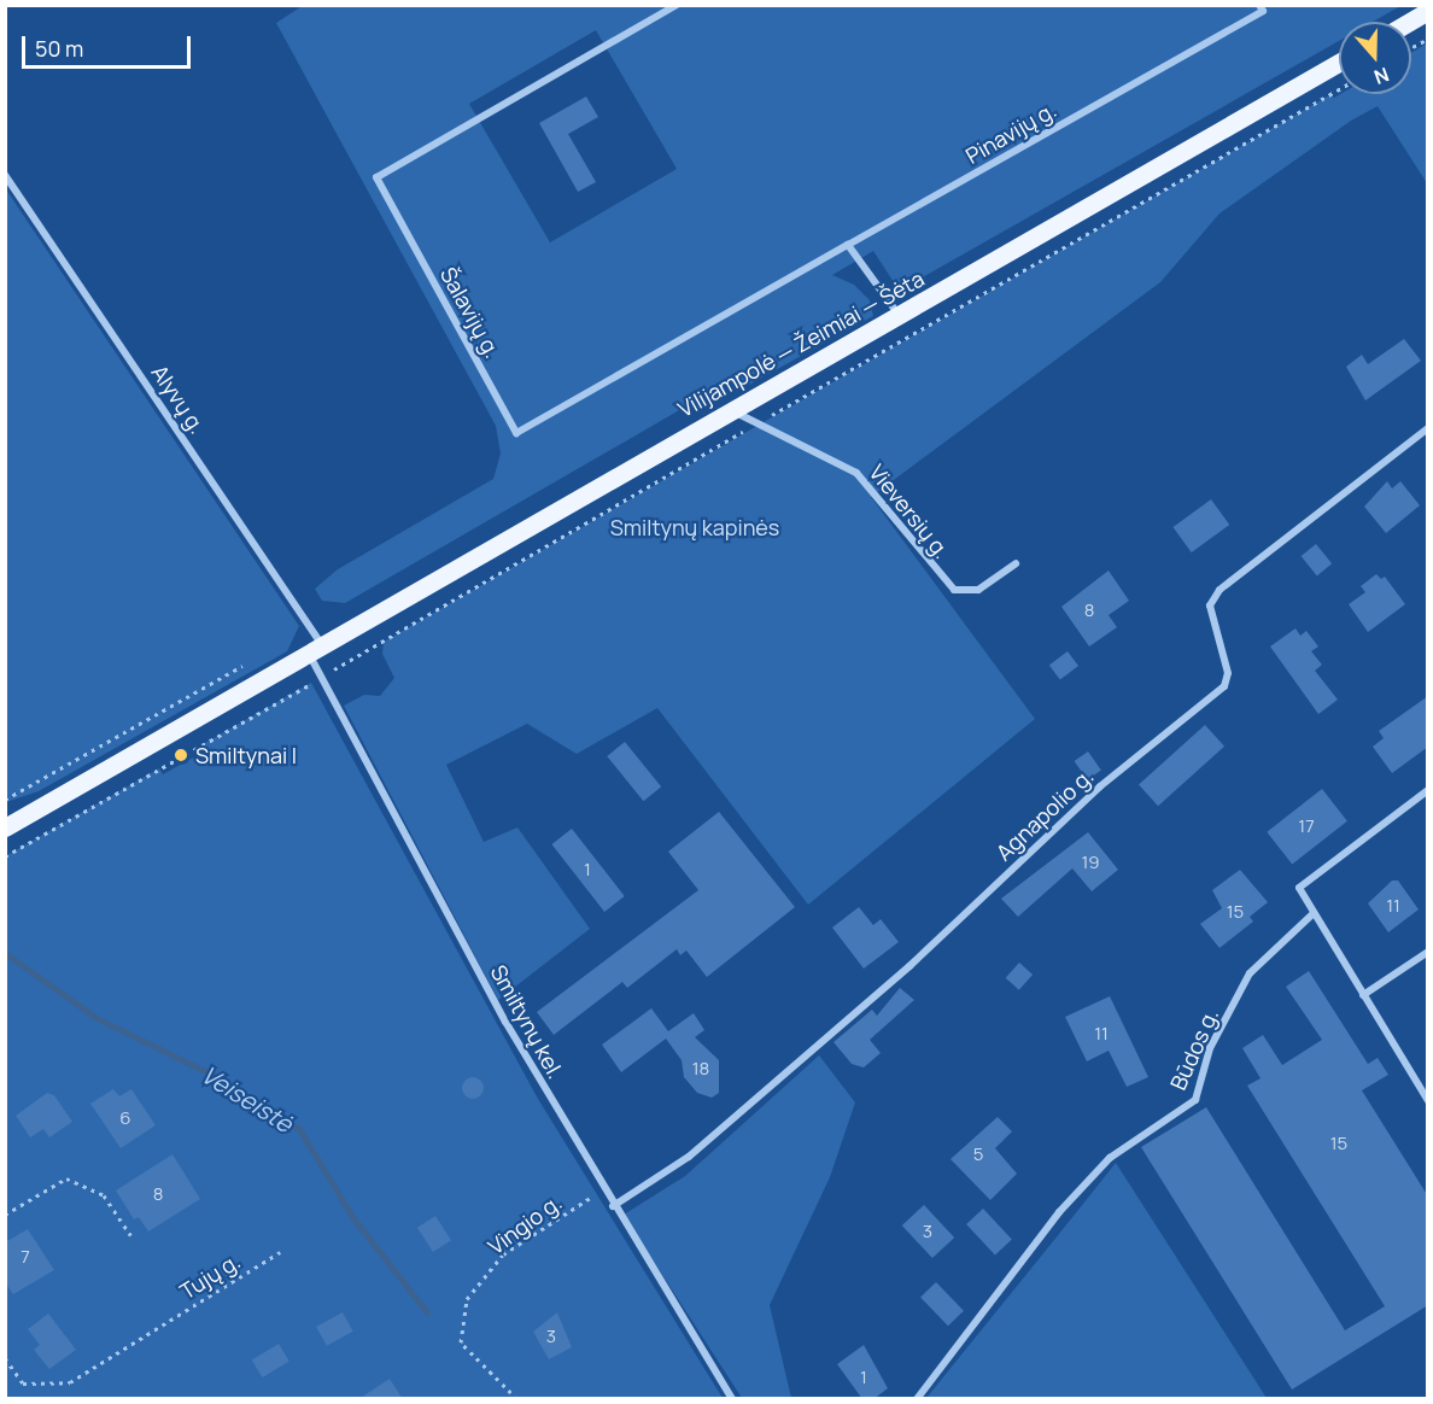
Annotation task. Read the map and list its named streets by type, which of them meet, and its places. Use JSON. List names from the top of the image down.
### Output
{
  "streets": {
    "main road": ["Vilijampolė — Žeimiai — Šėta"],
    "street": [
      "Pinavijų g.",
      "Šalavijų g.",
      "Alyvų g.",
      "Vieversių g.",
      "Agnapolio g.",
      "Smiltynų kel.",
      "Būdos g."
    ],
    "path": ["Vingio g.", "Tujų g."]
  },
  "crossings": [
    ["Pinavijų g.", "Šalavijų g."],
    ["Vilijampolė — Žeimiai — Šėta", "Alyvų g."],
    ["Vilijampolė — Žeimiai — Šėta", "Vieversių g."],
    ["Vilijampolė — Žeimiai — Šėta", "Smiltynų kel."],
    ["Alyvų g.", "Smiltynų kel."],
    ["Agnapolio g.", "Smiltynų kel."],
    ["Smiltynų kel.", "Vingio g."]
  ],
  "water": ["Veiseistė"],
  "parks": ["Smiltynų kapinės"],
  "places": ["Smiltynai I"],
  "house_numbers": [
    "8",
    "17",
    "19",
    "1",
    "11",
    "15",
    "11",
    "18",
    "6",
    "15",
    "5",
    "8",
    "3",
    "7",
    "3",
    "1"
  ],
  "scale_bar": "50 m",
  "north": "bottom"
}
